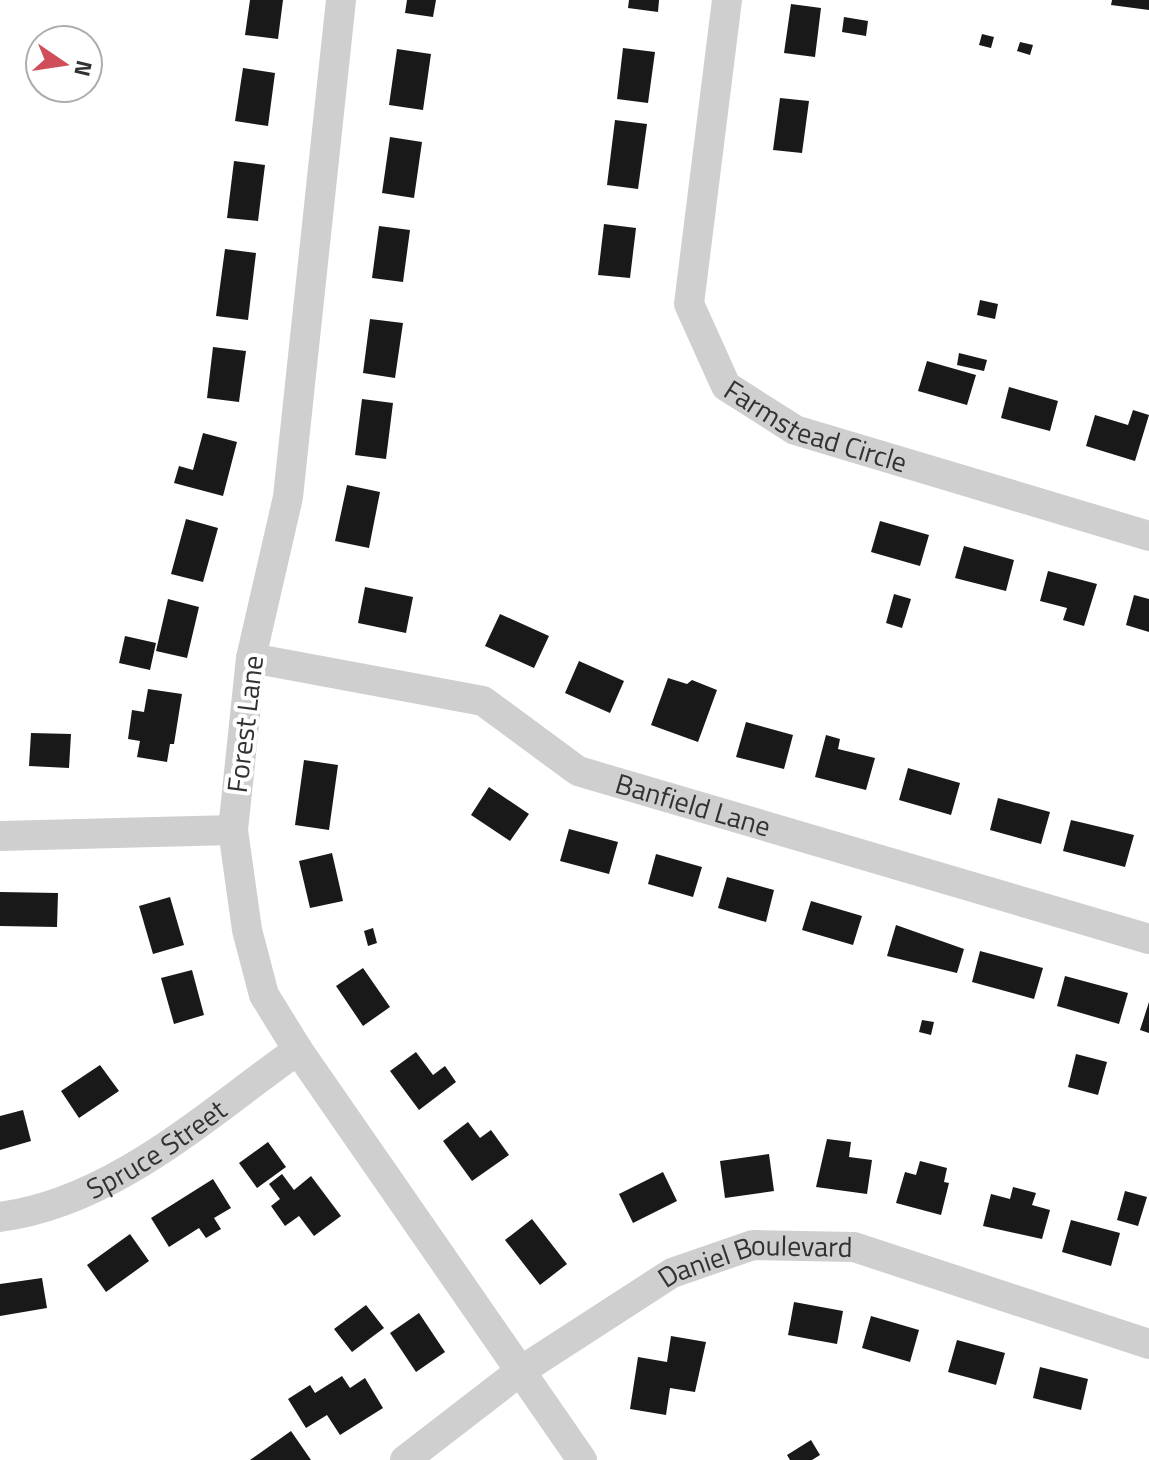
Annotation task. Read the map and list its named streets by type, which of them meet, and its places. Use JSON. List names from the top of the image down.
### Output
{
  "streets": {
    "street": [
      "Farmstead Circle",
      "Forest Lane",
      "Banfield Lane",
      "Spruce Street",
      "Daniel Boulevard"
    ]
  },
  "crossings": [
    ["Forest Lane", "Banfield Lane"],
    ["Forest Lane", "Spruce Street"],
    ["Forest Lane", "Daniel Boulevard"]
  ],
  "north": "right"
}
